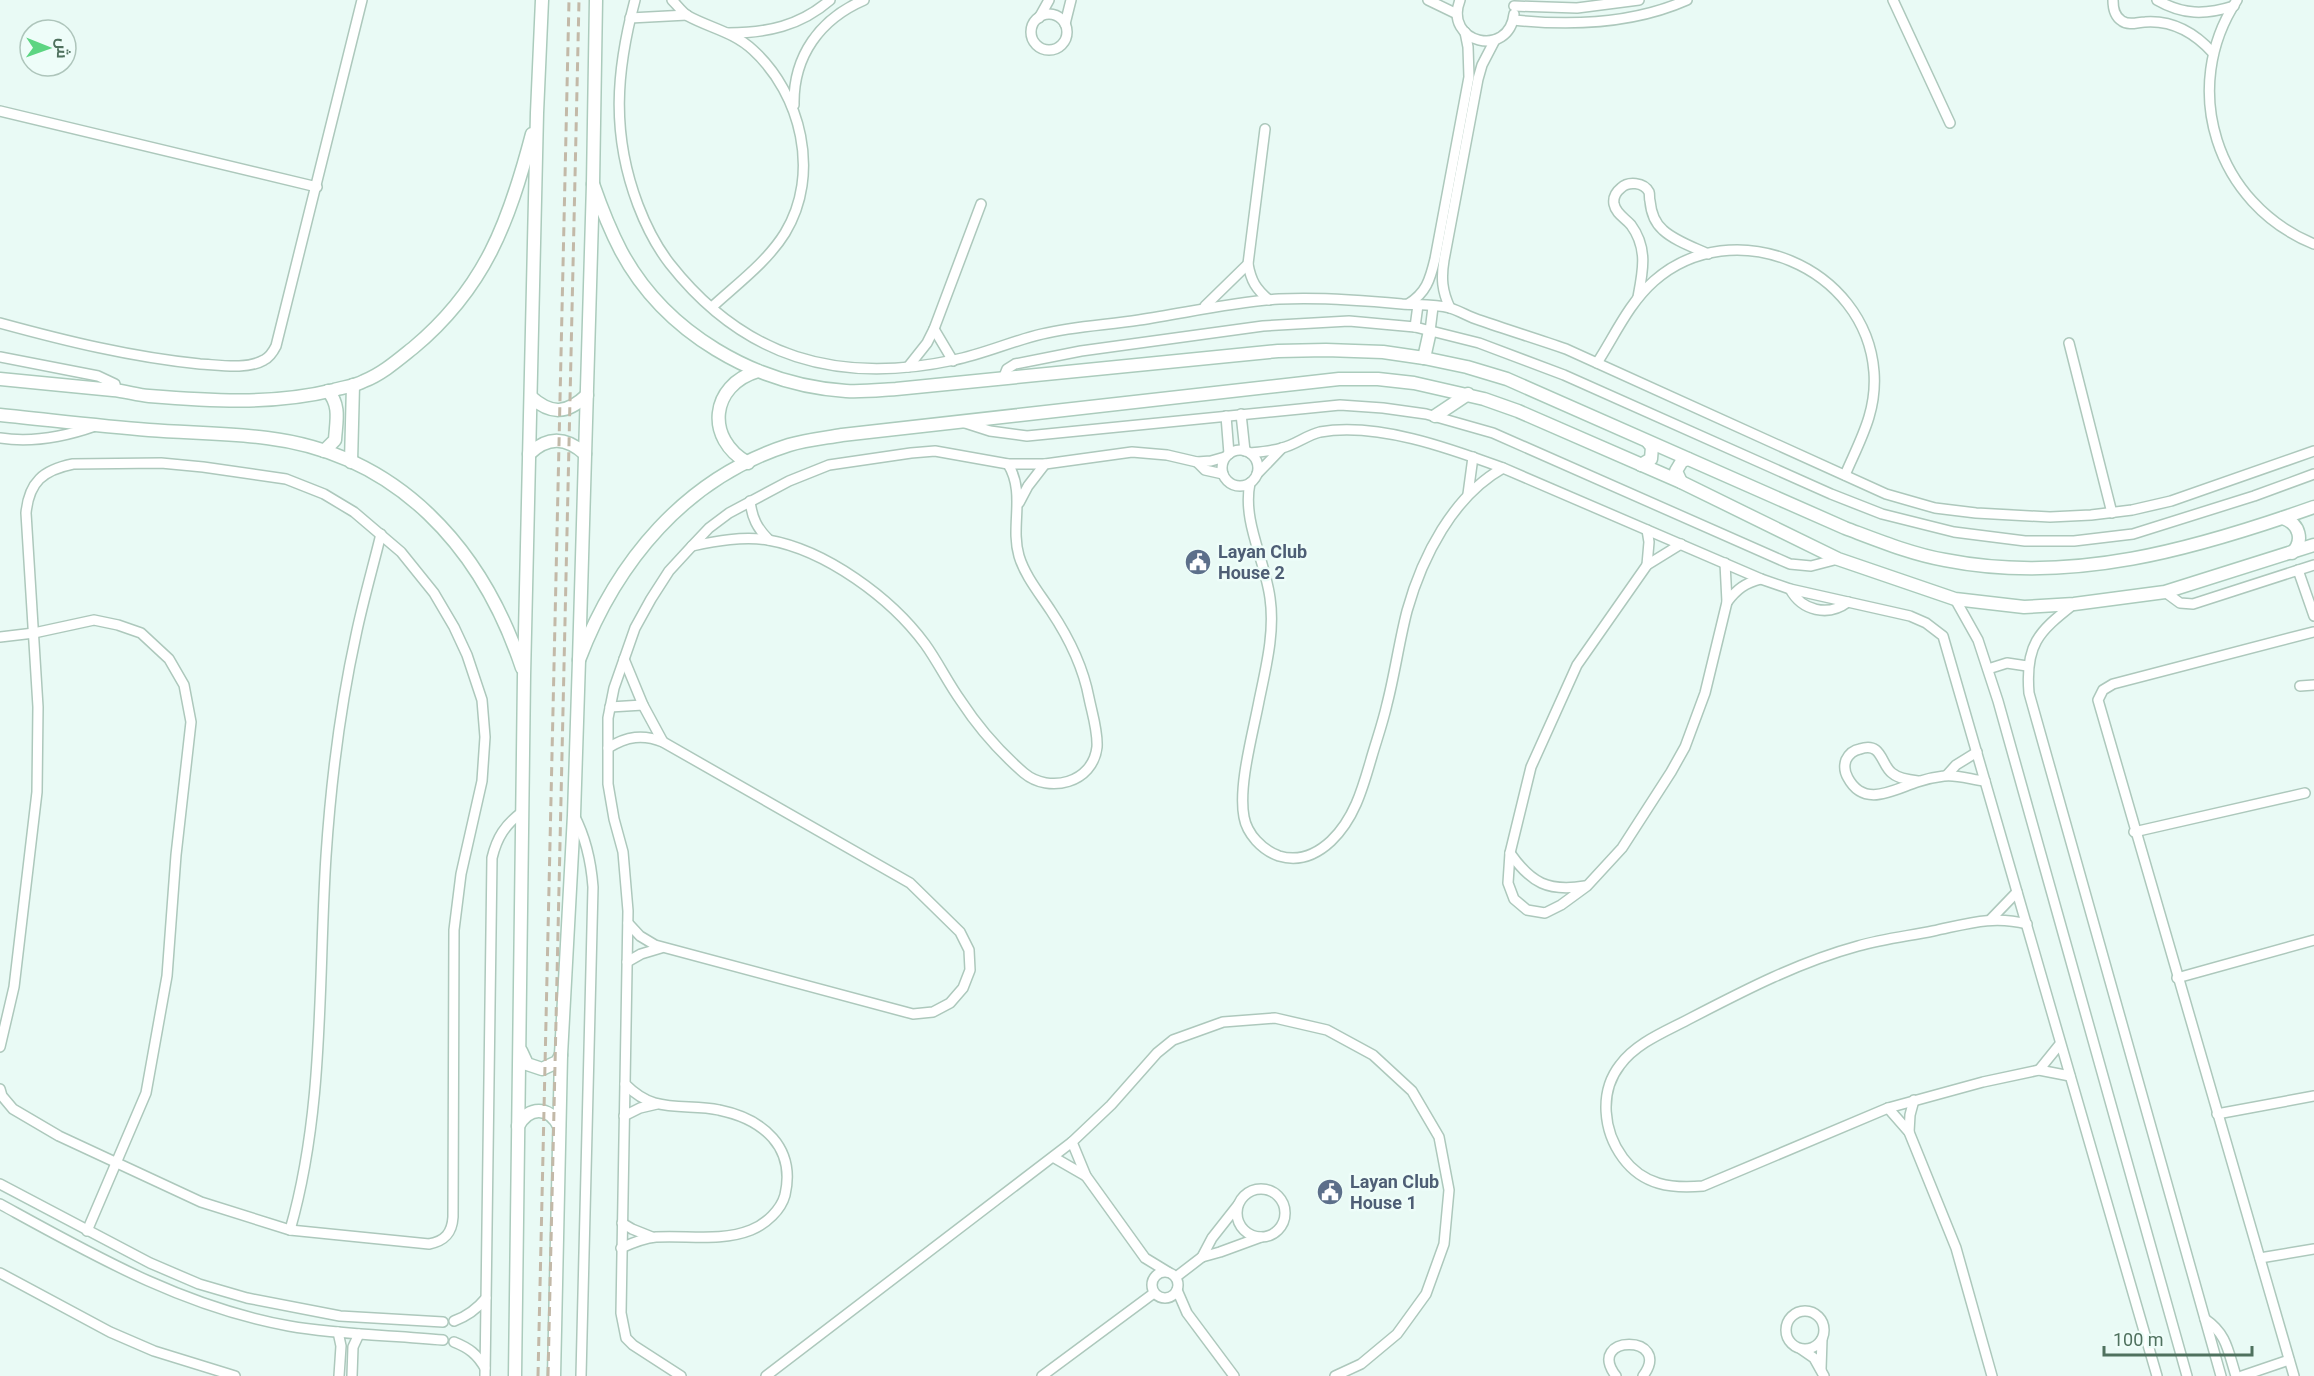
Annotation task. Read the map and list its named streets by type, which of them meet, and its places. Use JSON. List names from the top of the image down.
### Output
{
  "places": {
    "public building": ["Layan Club House 2", "Layan Club House 1"]
  },
  "scale_bar": "100 m",
  "north": "right"
}
